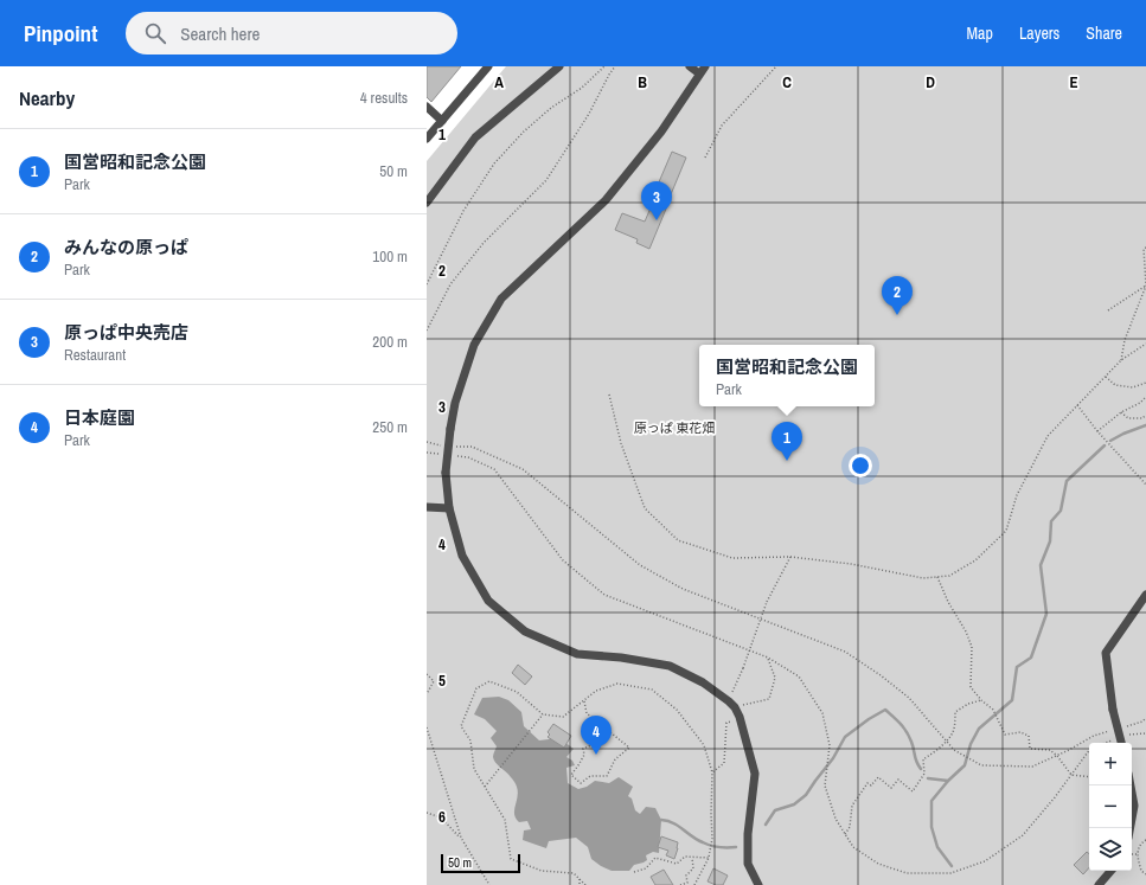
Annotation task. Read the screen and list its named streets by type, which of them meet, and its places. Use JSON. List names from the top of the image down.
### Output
{
  "parks": ["原っぱ 東花畑"],
  "scale_bar": "50 m",
  "page": {
    "header": "Pinpoint",
    "search": "Search here",
    "nav": ["Map", "Layers", "Share"],
    "heading": ["Nearby", "4 results"],
    "list": [
      {
        "mark": "1",
        "name": "国営昭和記念公園",
        "note": "Park",
        "value": "50 m"
      },
      {
        "mark": "2",
        "name": "みんなの原っぱ",
        "note": "Park",
        "value": "100 m"
      },
      {
        "mark": "3",
        "name": "原っぱ中央売店",
        "note": "Restaurant",
        "value": "200 m"
      },
      {
        "mark": "4",
        "name": "日本庭園",
        "note": "Park",
        "value": "250 m"
      }
    ],
    "pins": [
      "3",
      "2",
      "1",
      "4"
    ],
    "popup": ["国営昭和記念公園", "Park"],
    "map_buttons": ["+", "−"],
    "scale": "50 m"
  },
  "grid": {
    "columns": [
      "A",
      "B",
      "C",
      "D",
      "E"
    ],
    "rows": [
      "1",
      "2",
      "3",
      "4",
      "5",
      "6"
    ]
  }
}
